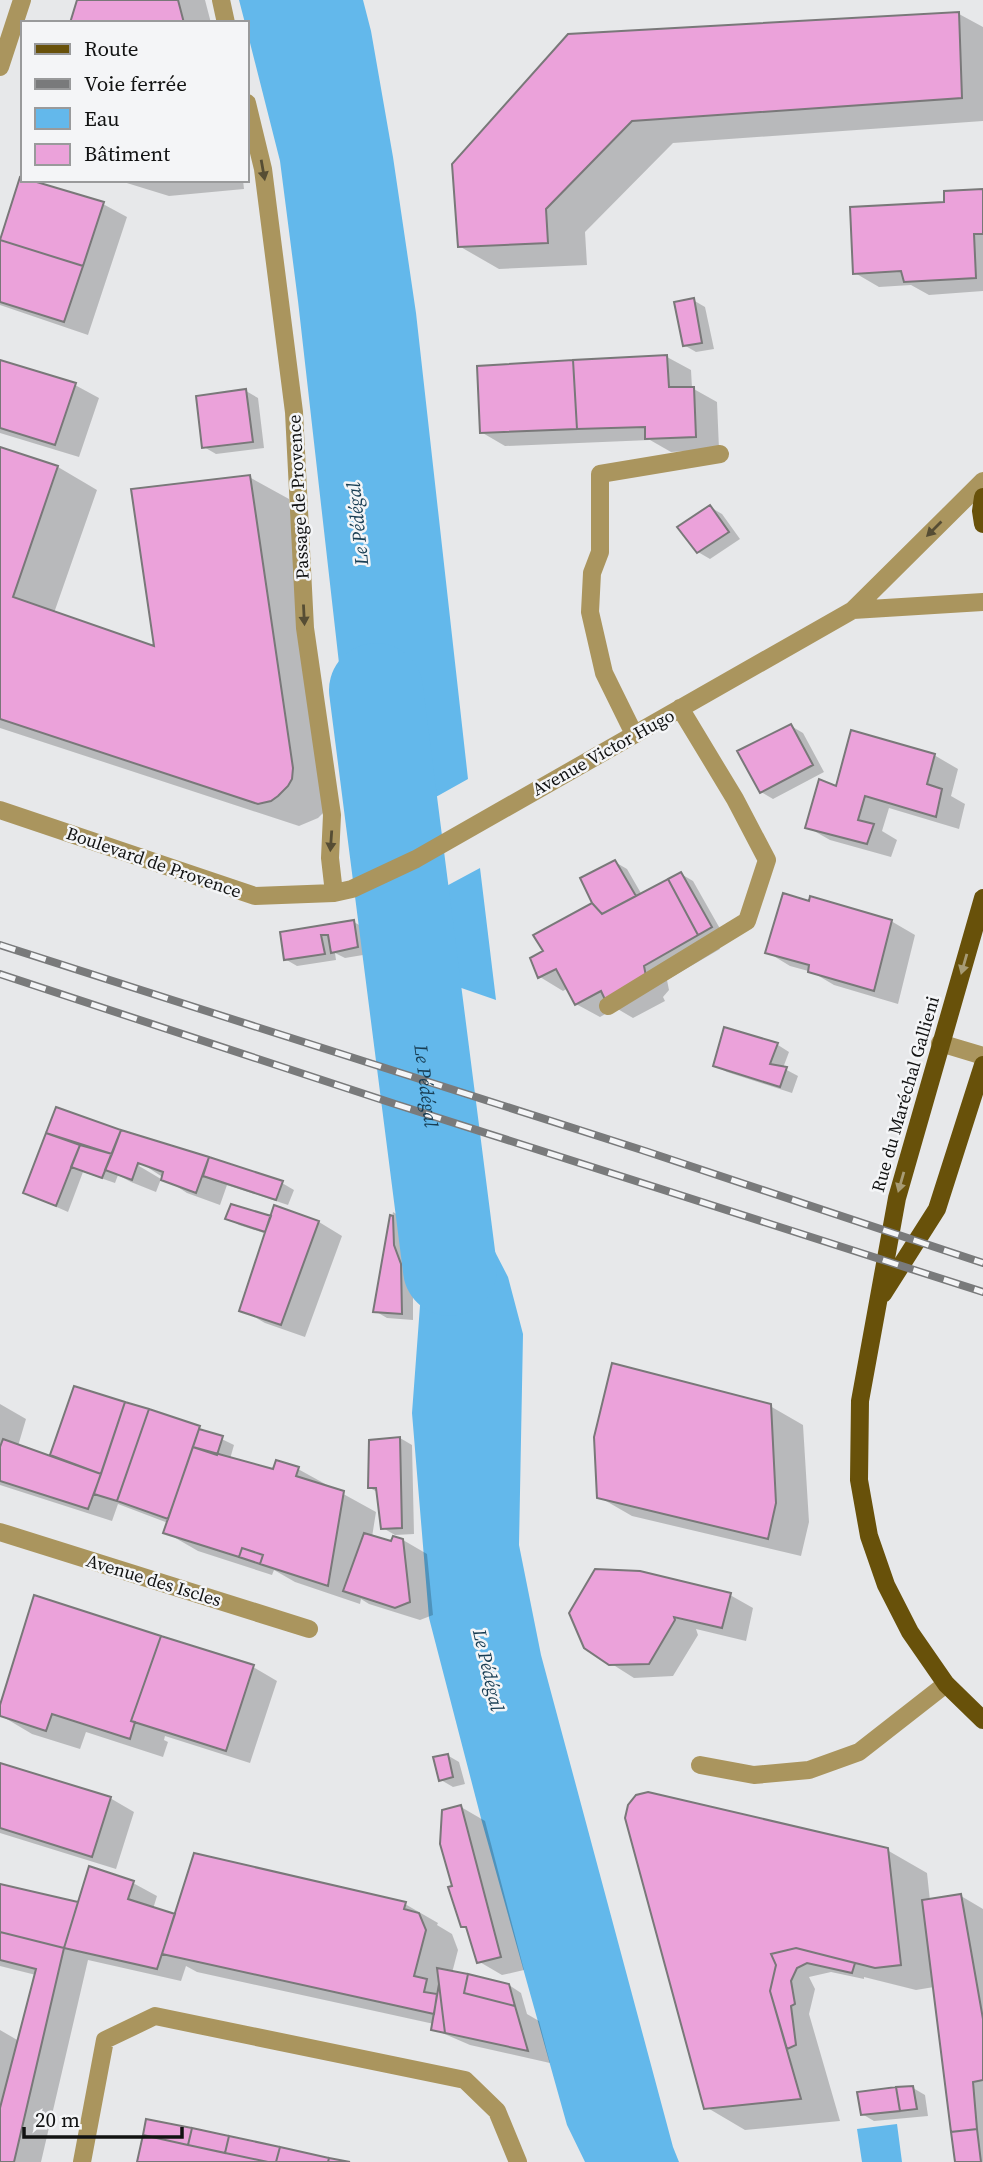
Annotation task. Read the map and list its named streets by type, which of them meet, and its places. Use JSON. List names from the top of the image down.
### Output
{
  "streets": {
    "main road": ["Rue du Maréchal Gallieni"],
    "street": [
      "Passage de Provence",
      "Avenue Victor Hugo",
      "Boulevard de Provence",
      "Avenue des Iscles"
    ]
  },
  "crossings": [
    ["Passage de Provence", "Avenue Victor Hugo"],
    ["Passage de Provence", "Boulevard de Provence"],
    ["Avenue Victor Hugo", "Boulevard de Provence"]
  ],
  "one_way": ["Passage de Provence"],
  "water": ["Le Pédégal"],
  "legend": [
    "Route",
    "Voie ferrée",
    "Eau",
    "Bâtiment"
  ],
  "scale_bar": "20 m"
}
